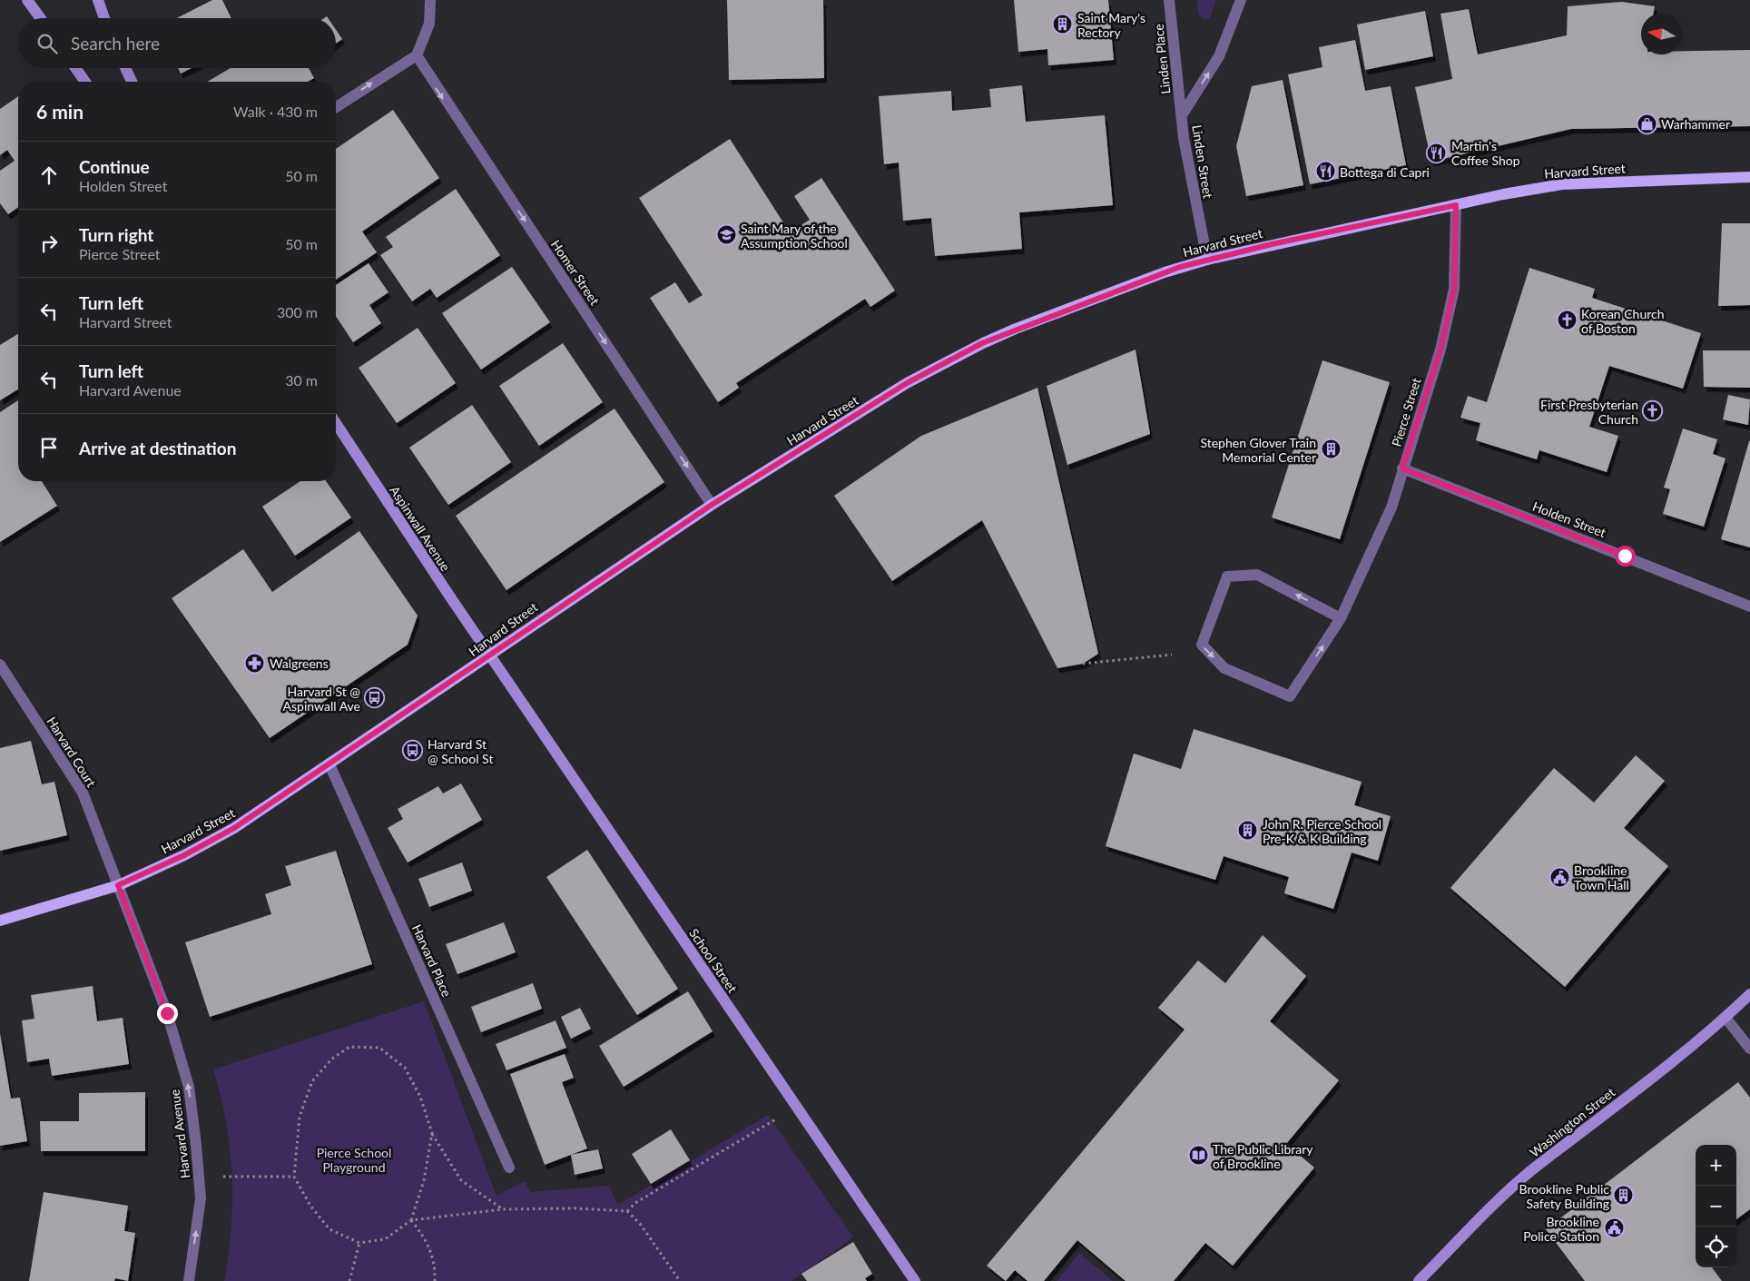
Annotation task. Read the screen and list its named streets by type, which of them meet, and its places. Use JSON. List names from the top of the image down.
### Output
{
  "streets": {
    "main road": [
      "Harvard Street",
      "Aspinwall Avenue",
      "School Street",
      "Washington Street"
    ],
    "street": [
      "Linden Place",
      "Linden Street",
      "Homer Street",
      "Pierce Street",
      "Holden Street",
      "Harvard Court",
      "Harvard Place",
      "Harvard Avenue"
    ]
  },
  "crossings": [
    ["Linden Place", "Linden Street"],
    ["Linden Street", "Harvard Street"],
    ["Harvard Street", "Homer Street"],
    ["Harvard Street", "Pierce Street"],
    ["Harvard Street", "Aspinwall Avenue"],
    ["Harvard Street", "Harvard Court"],
    ["Harvard Street", "Harvard Place"],
    ["Harvard Street", "School Street"],
    ["Harvard Street", "Harvard Avenue"],
    ["Pierce Street", "Holden Street"],
    ["Aspinwall Avenue", "School Street"],
    ["Harvard Court", "Harvard Avenue"]
  ],
  "one_way": ["Linden Street", "Homer Street", "Harvard Avenue"],
  "parks": ["Pierce School Playground"],
  "places": {
    "building": [
      "Saint Mary's Rectory",
      "Stephen Glover Train Memorial Center",
      "John R. Pierce School Pre-K & K Building",
      "Brookline Public Safety Building"
    ],
    "shop": ["Warhammer"],
    "restaurant": ["Martin's Coffee Shop", "Bottega di Capri"],
    "school or university": ["Saint Mary of the Assumption School"],
    "church": ["Korean Church of Boston", "First Presbyterian Church"],
    "pharmacy": ["Walgreens"],
    "bus stop": ["Harvard St @ Aspinwall Ave", "Harvard St @ School St"],
    "public building": ["Brookline Town Hall", "Brookline Police Station"],
    "library": ["The Public Library of Brookline"]
  },
  "north": "left",
  "page": {
    "search": "Search here",
    "heading": ["6 min", "Walk · 430 m"],
    "list": [
      ["Continue", "Holden Street", "50 m"],
      ["Turn right", "Pierce Street", "50 m"],
      ["Turn left", "Harvard Street", "300 m"],
      ["Turn left", "Harvard Avenue", "30 m"],
      "Arrive at destination"
    ],
    "map_buttons": ["+", "−"]
  }
}
